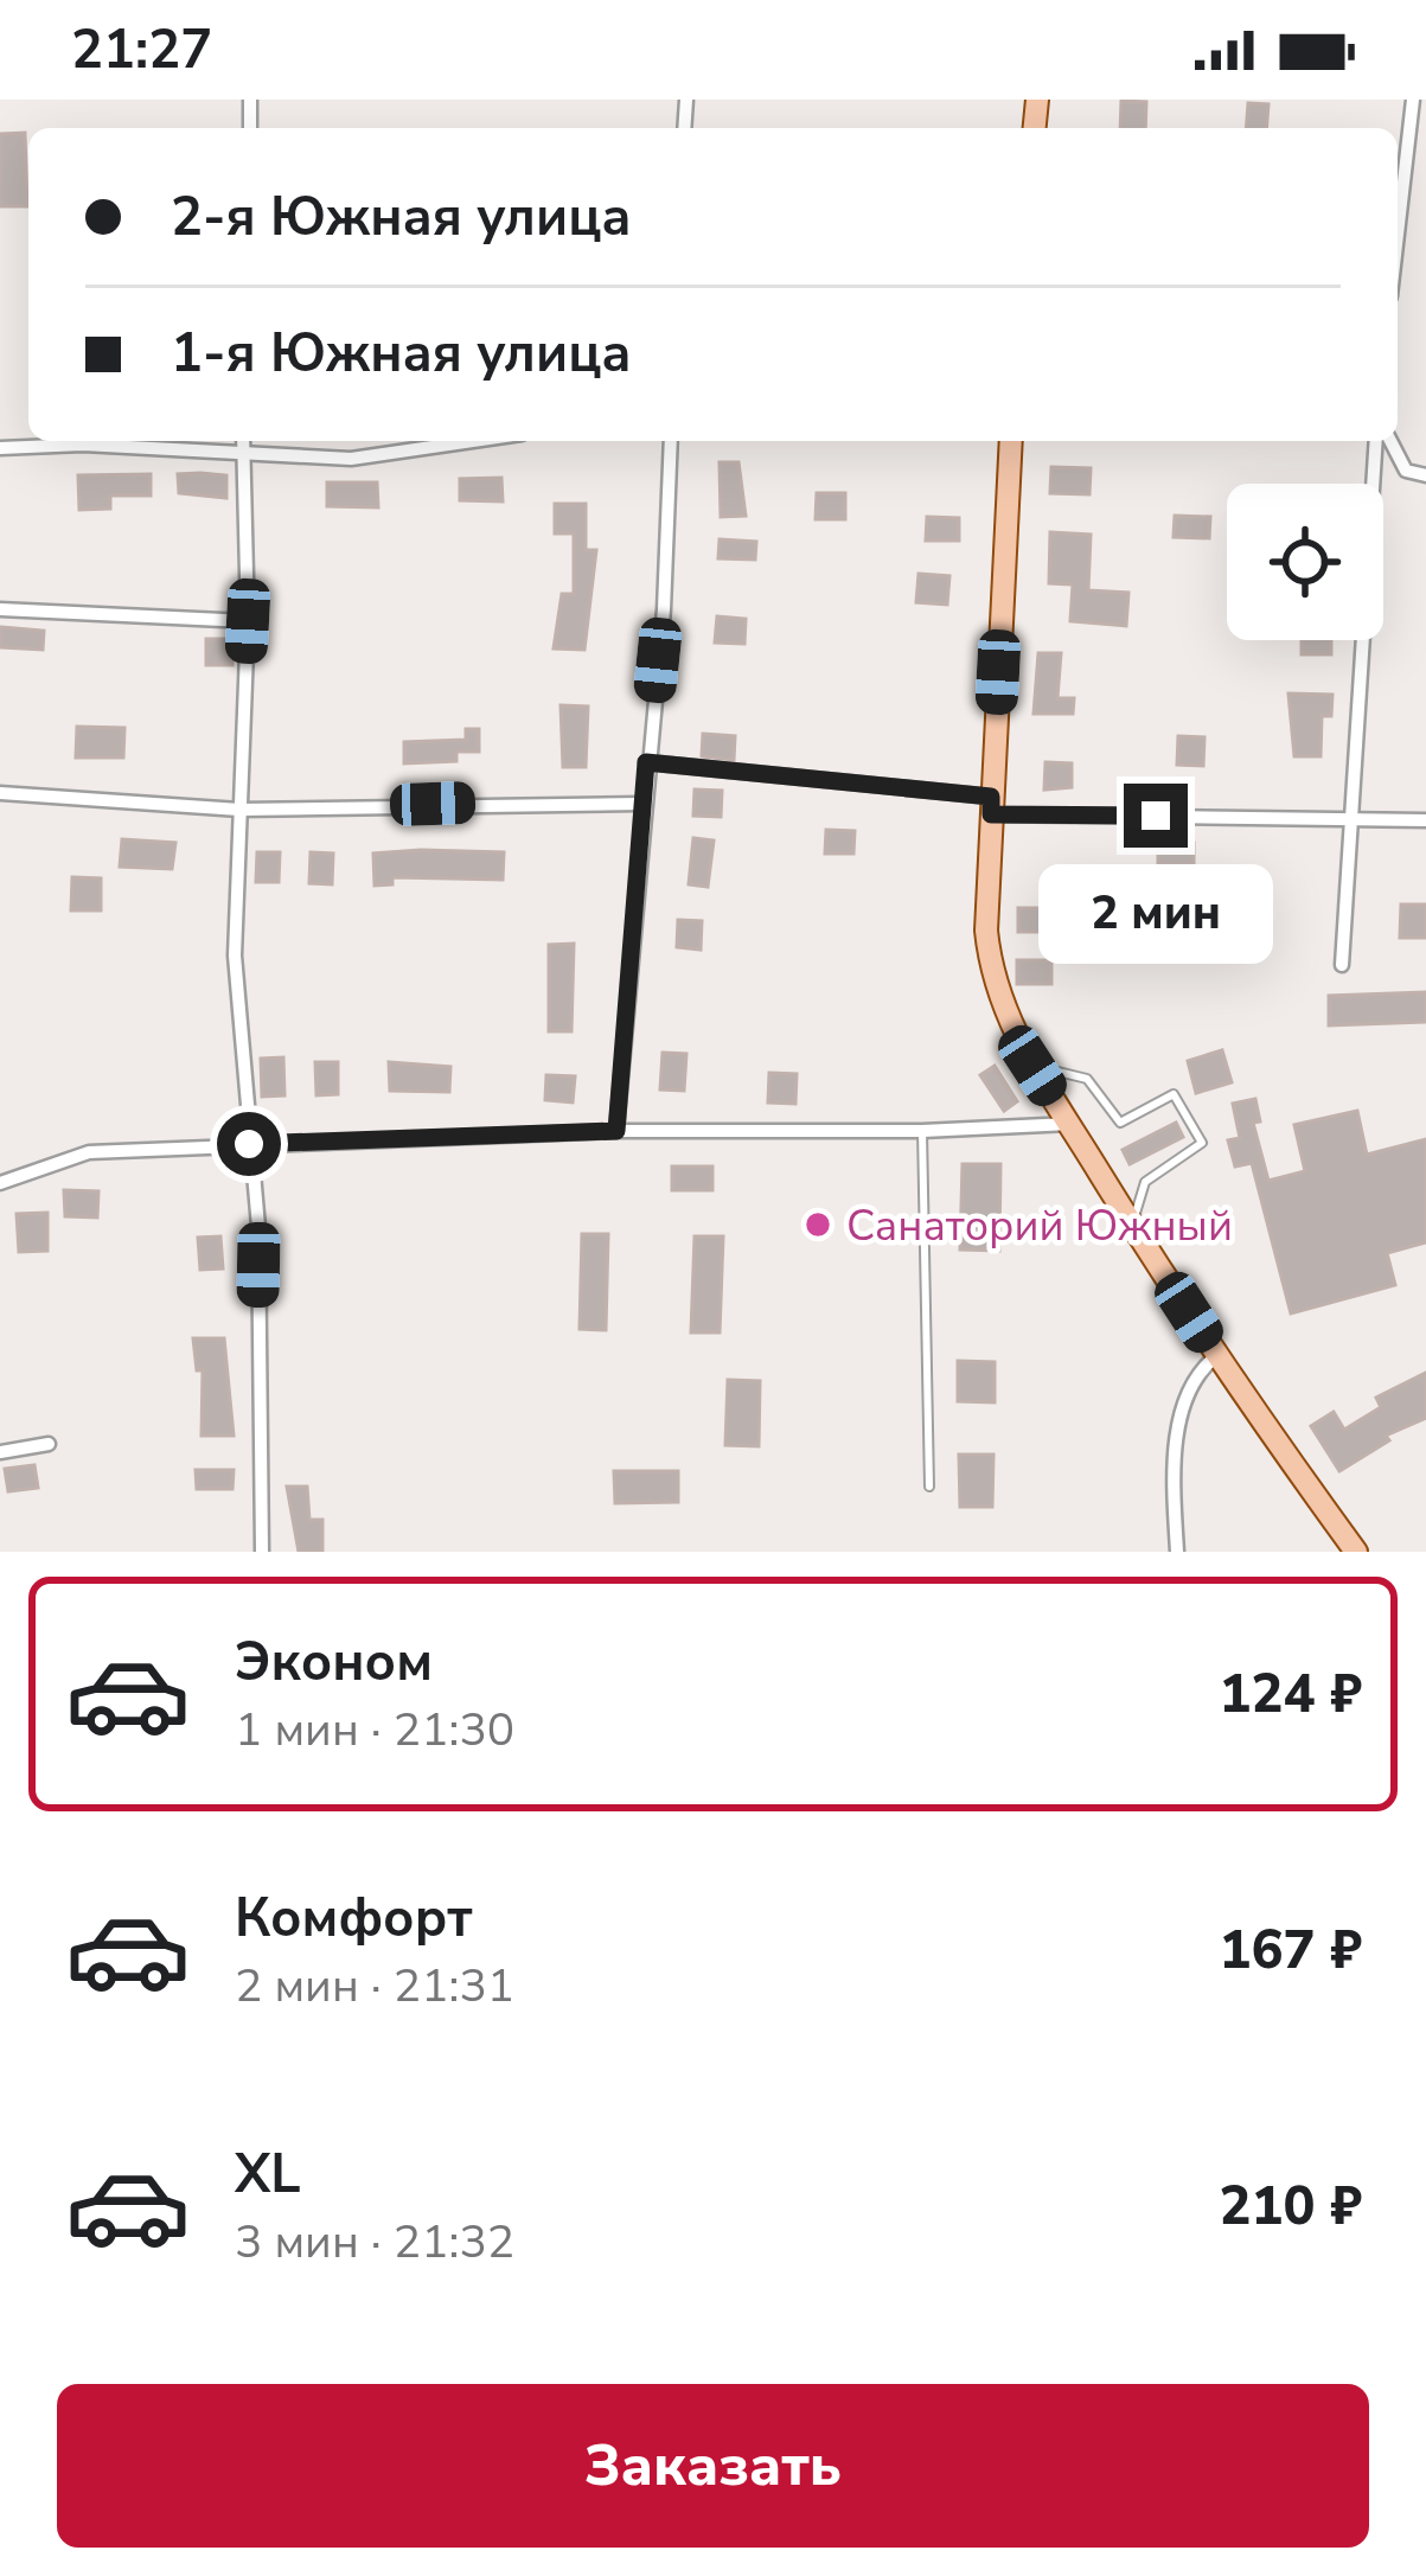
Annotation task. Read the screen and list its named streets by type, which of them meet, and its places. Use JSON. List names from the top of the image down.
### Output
{
  "places": ["Санаторий Южный"],
  "page": {
    "status": "21:27",
    "banner": ["2-я Южная улица", "1-я Южная улица"],
    "bubble": "2 мин",
    "list": [
      {
        "name": "Эконом",
        "note": "1 мин · 21:30",
        "value": "124 ₽"
      },
      {
        "name": "Комфорт",
        "note": "2 мин · 21:31",
        "value": "167 ₽"
      },
      {
        "name": "XL",
        "note": "3 мин · 21:32",
        "value": "210 ₽"
      }
    ],
    "buttons": "Заказать"
  }
}
